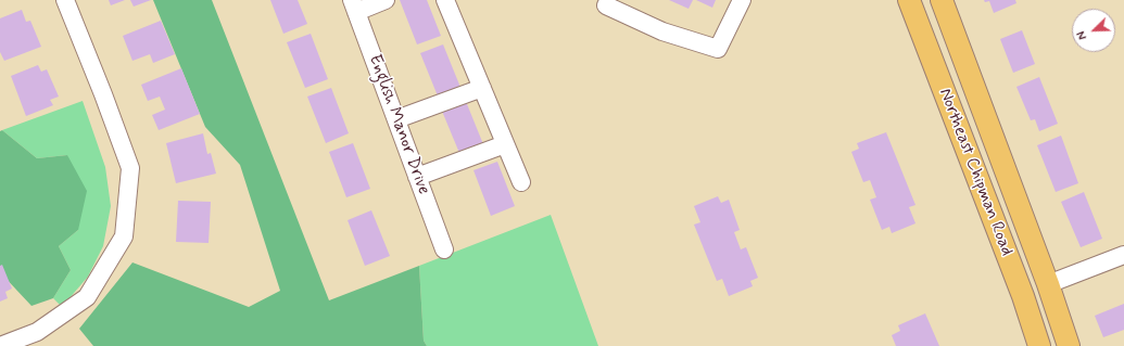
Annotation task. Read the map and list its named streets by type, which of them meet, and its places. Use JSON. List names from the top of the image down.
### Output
{
  "streets": {
    "main road": ["Northeast Chipman Road"],
    "street": ["English Manor Drive"]
  },
  "north": "bottom left"
}
